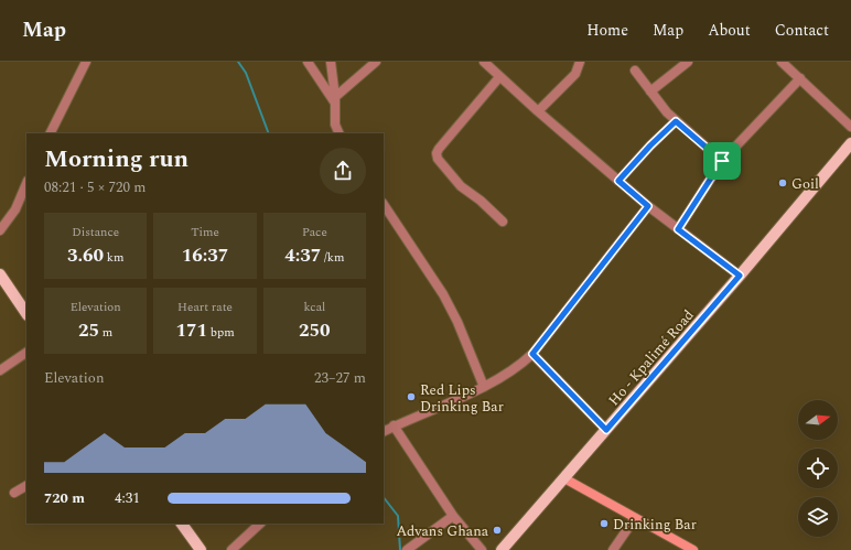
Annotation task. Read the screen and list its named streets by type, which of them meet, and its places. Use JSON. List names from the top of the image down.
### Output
{
  "streets": {
    "main road": ["Ho - Kpalimé Road"]
  },
  "places": [
    "Goil",
    "Red Lips Drinking Bar",
    "Drinking Bar",
    "Advans Ghana"
  ],
  "north": "right",
  "page": {
    "header": "Map",
    "nav": [
      "Home",
      "Map",
      "About",
      "Contact"
    ],
    "heading": ["Morning run", "08:21 · 5 × 720 m"],
    "stats": [
      ["Distance", "3.60 km"],
      ["Time", "16:37"],
      ["Pace", "4:37 /km"],
      ["Elevation", "25 m"],
      ["Heart rate", "171 bpm"],
      ["kcal", "250"]
    ],
    "chart": ["Elevation", "23–27 m"],
    "list": [
      {
        "name": "720 m",
        "note": "4:31"
      }
    ]
  }
}
